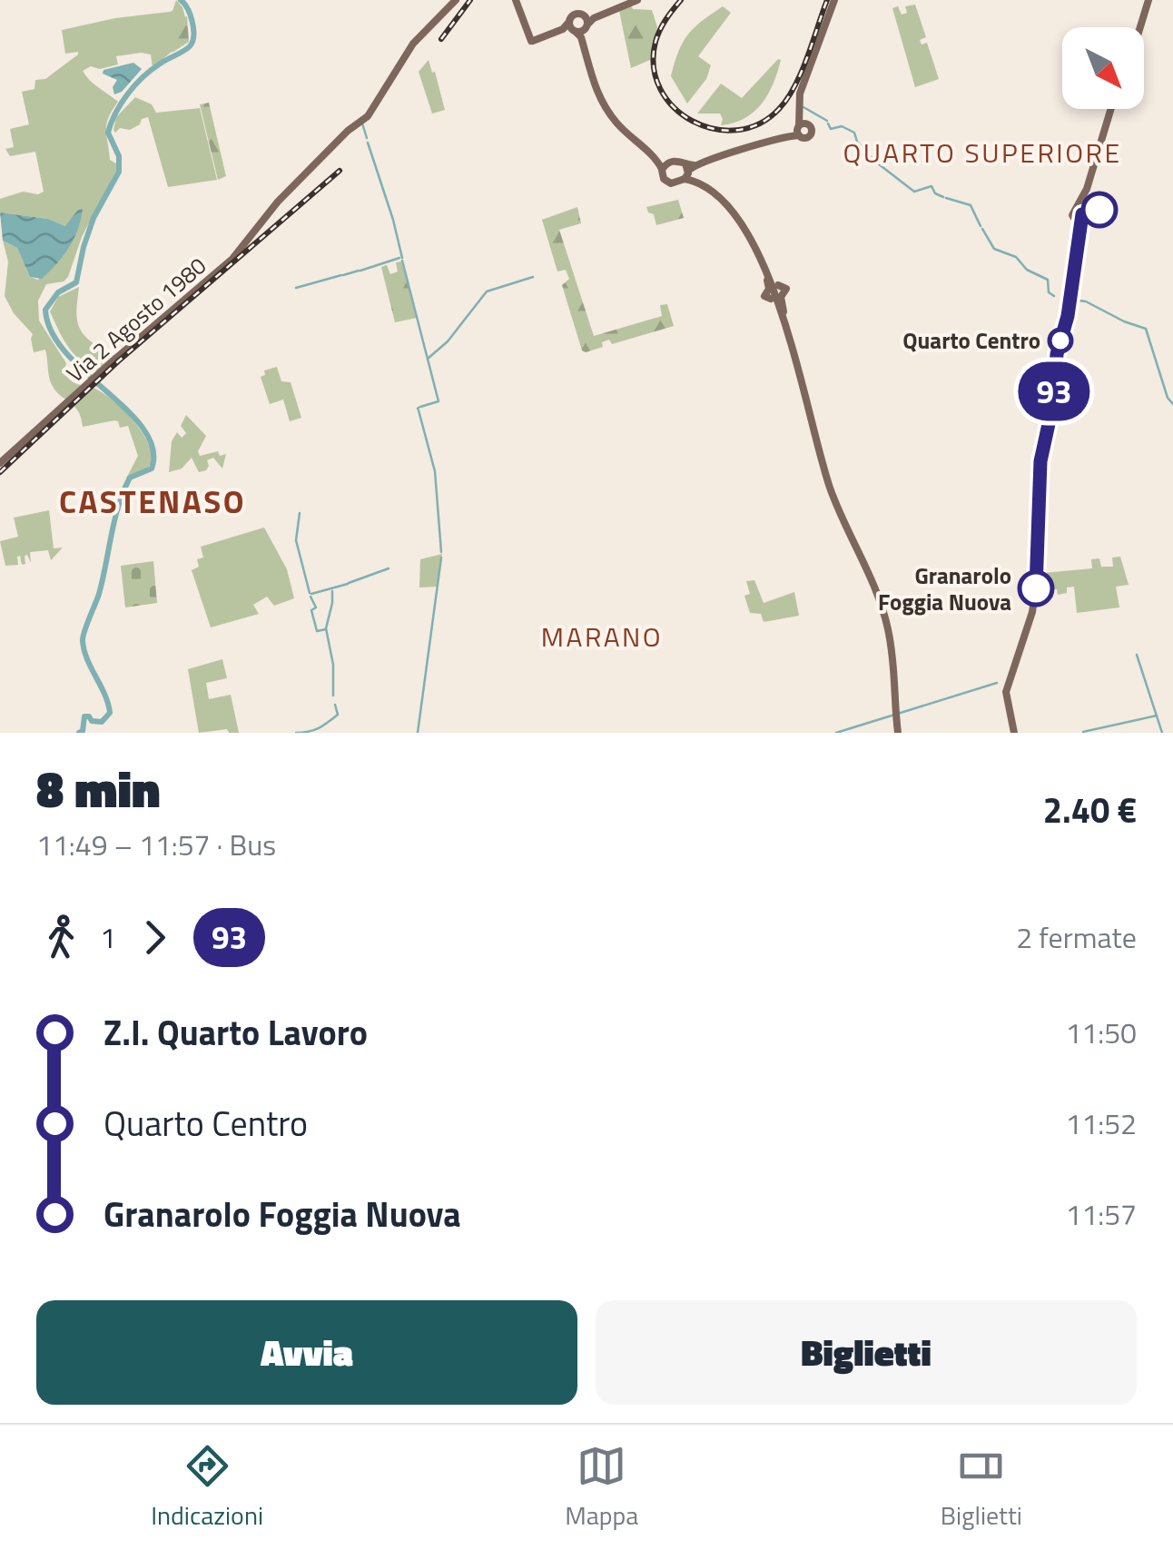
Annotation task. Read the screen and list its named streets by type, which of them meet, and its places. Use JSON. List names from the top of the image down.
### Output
{
  "streets": {
    "main road": ["Via 2 Agosto 1980"]
  },
  "districts": ["QUARTO SUPERIORE", "CASTENASO", "MARANO"],
  "places": ["Quarto Centro", "Granarolo Foggia Nuova"],
  "lines": ["bus line 93"],
  "north": "bottom right",
  "page": {
    "on_map": "93",
    "heading": ["8 min", "11:49 – 11:57 · Bus", "2.40 €"],
    "legs": ["1", "93", "2 fermate"],
    "list": [
      {
        "name": "Z.I. Quarto Lavoro",
        "value": "11:50"
      },
      {
        "name": "Quarto Centro",
        "value": "11:52"
      },
      {
        "name": "Granarolo Foggia Nuova",
        "value": "11:57"
      }
    ],
    "buttons": ["Avvia", "Biglietti"],
    "tabs": ["Indicazioni", "Mappa", "Biglietti"]
  }
}
